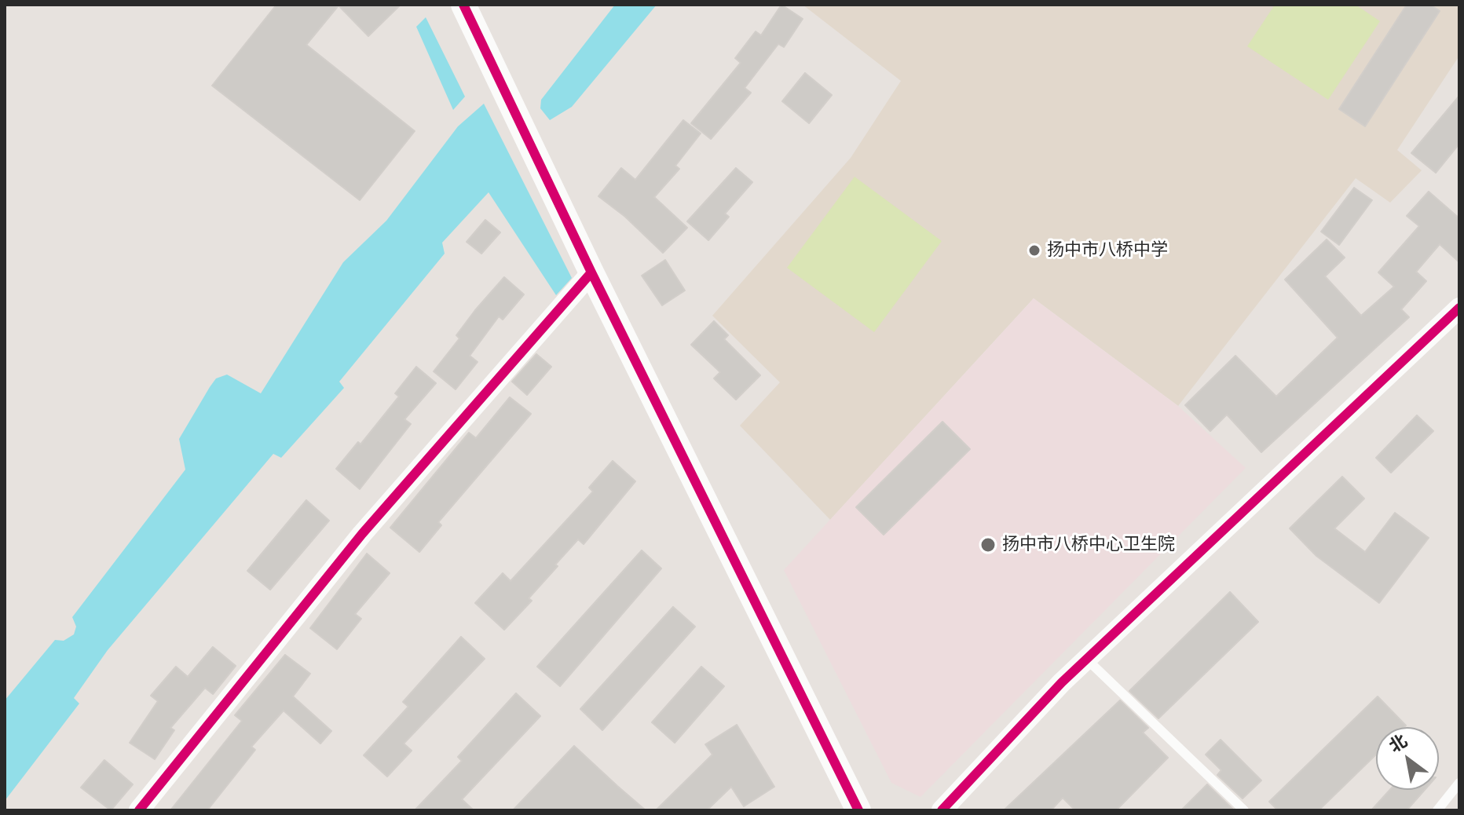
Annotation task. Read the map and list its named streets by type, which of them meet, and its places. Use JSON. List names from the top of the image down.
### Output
{
  "places": ["扬中市八桥中学", "扬中市八桥中心卫生院"],
  "north": "top left"
}
